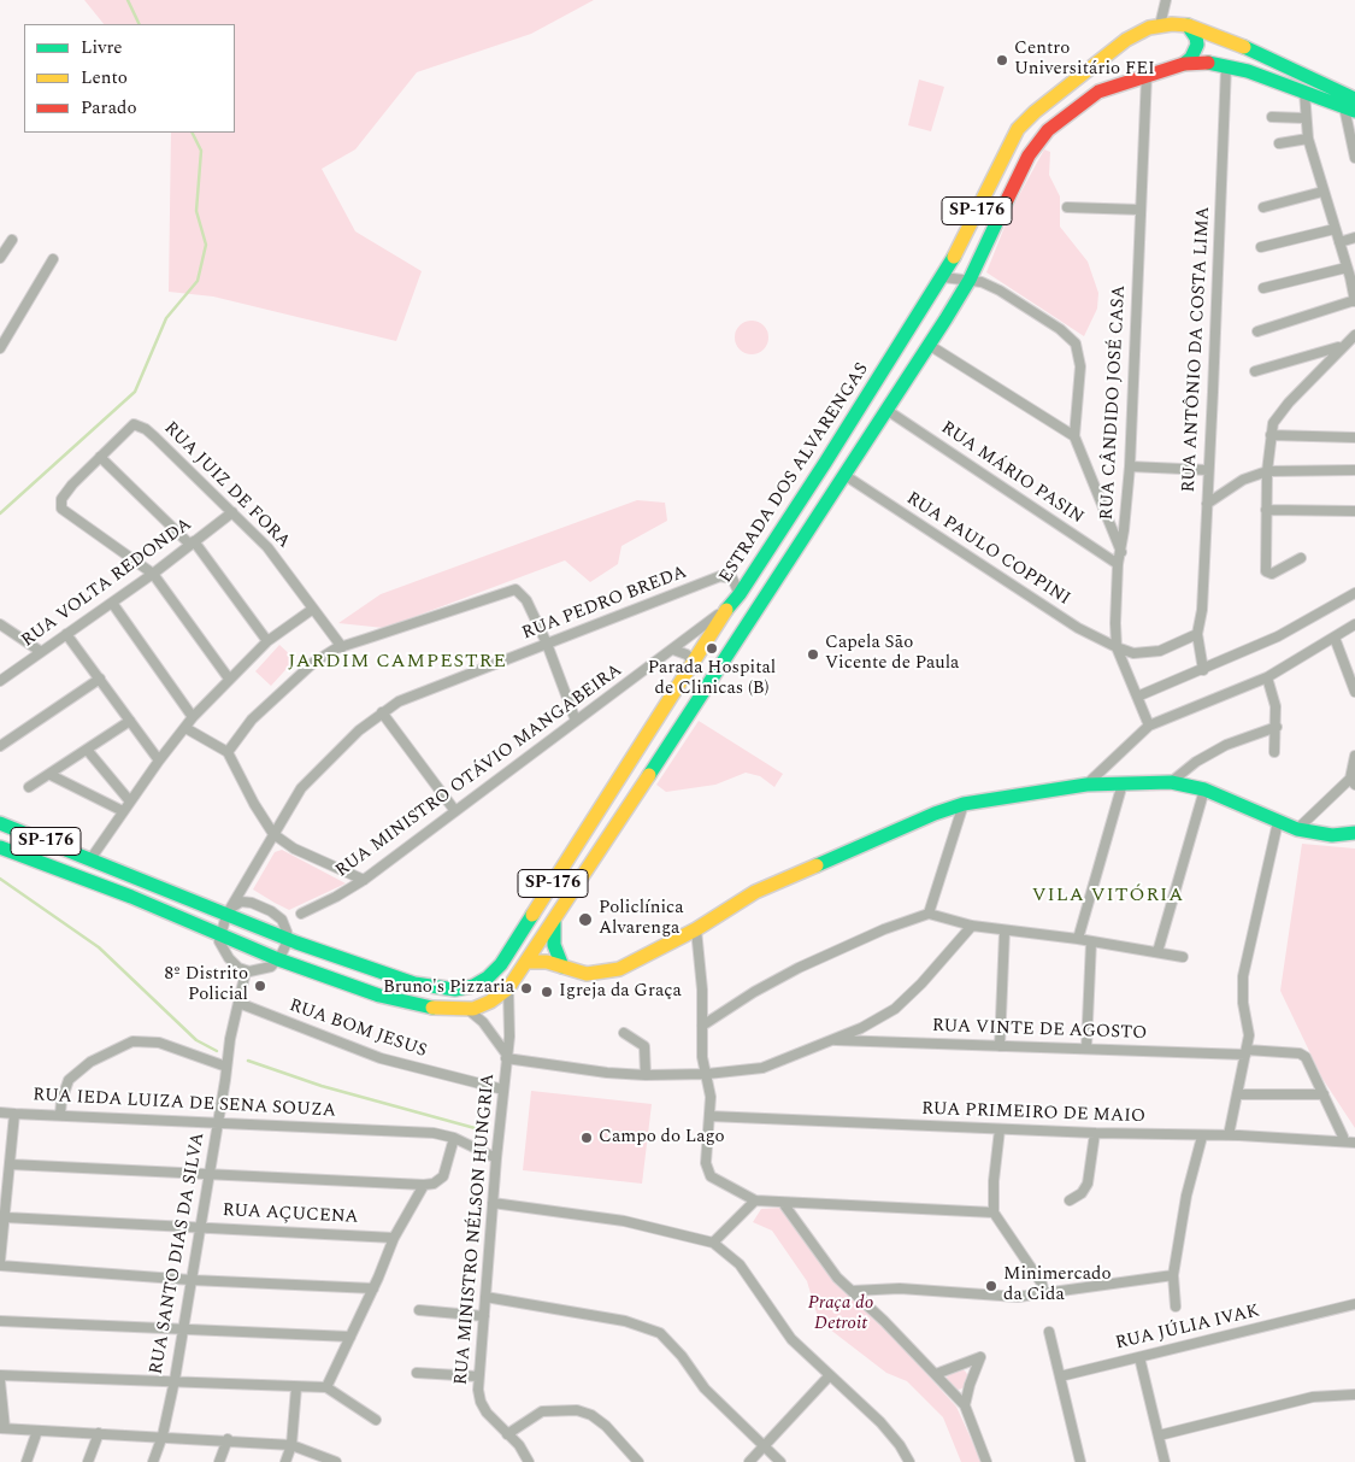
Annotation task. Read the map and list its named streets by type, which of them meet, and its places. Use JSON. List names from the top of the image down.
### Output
{
  "streets": {
    "main road": ["SP-176", "ESTRADA DOS ALVARENGAS"],
    "street": [
      "RUA ANTÔNIO DA COSTA LIMA",
      "RUA CÂNDIDO JOSÉ CASA",
      "RUA MÁRIO PASIN",
      "RUA JUIZ DE FORA",
      "RUA PAULO COPPINI",
      "RUA VOLTA REDONDA",
      "RUA PEDRO BREDA",
      "RUA MINISTRO OTÁVIO MANGABEIRA",
      "RUA BOM JESUS",
      "RUA VINTE DE AGOSTO",
      "RUA IEDA LUIZA DE SENA SOUZA",
      "RUA PRIMEIRO DE MAIO",
      "RUA AÇUCENA",
      "RUA MINISTRO NÉLSON HUNGRIA",
      "RUA SANTO DIAS DA SILVA",
      "RUA JÚLIA IVAK"
    ]
  },
  "crossings": [
    ["SP-176", "RUA ANTÔNIO DA COSTA LIMA"],
    ["SP-176", "RUA CÂNDIDO JOSÉ CASA"],
    ["SP-176", "ESTRADA DOS ALVARENGAS"],
    ["SP-176", "RUA MÁRIO PASIN"],
    ["SP-176", "RUA PAULO COPPINI"],
    ["SP-176", "RUA MINISTRO NÉLSON HUNGRIA"],
    ["RUA ANTÔNIO DA COSTA LIMA", "RUA PAULO COPPINI"],
    ["RUA CÂNDIDO JOSÉ CASA", "RUA MÁRIO PASIN"],
    ["RUA CÂNDIDO JOSÉ CASA", "RUA PAULO COPPINI"],
    ["ESTRADA DOS ALVARENGAS", "RUA PEDRO BREDA"],
    ["ESTRADA DOS ALVARENGAS", "RUA MINISTRO OTÁVIO MANGABEIRA"],
    ["RUA JUIZ DE FORA", "RUA VOLTA REDONDA"],
    ["RUA BOM JESUS", "RUA MINISTRO NÉLSON HUNGRIA"],
    ["RUA BOM JESUS", "RUA SANTO DIAS DA SILVA"],
    ["RUA IEDA LUIZA DE SENA SOUZA", "RUA AÇUCENA"],
    ["RUA IEDA LUIZA DE SENA SOUZA", "RUA MINISTRO NÉLSON HUNGRIA"],
    ["RUA IEDA LUIZA DE SENA SOUZA", "RUA SANTO DIAS DA SILVA"],
    ["RUA AÇUCENA", "RUA SANTO DIAS DA SILVA"]
  ],
  "districts": ["JARDIM CAMPESTRE", "VILA VITÓRIA"],
  "parks": ["Praça do Detroit"],
  "places": [
    "Centro Universitário FEI",
    "Parada Hospital de Clinicas (B)",
    "Capela São Vicente de Paula",
    "Policlínica Alvarenga",
    "8º Distrito Policial",
    "Bruno's Pizzaria",
    "Igreja da Graça",
    "Campo do Lago",
    "Minimercado da Cida"
  ],
  "legend": ["Livre", "Lento", "Parado"]
}
